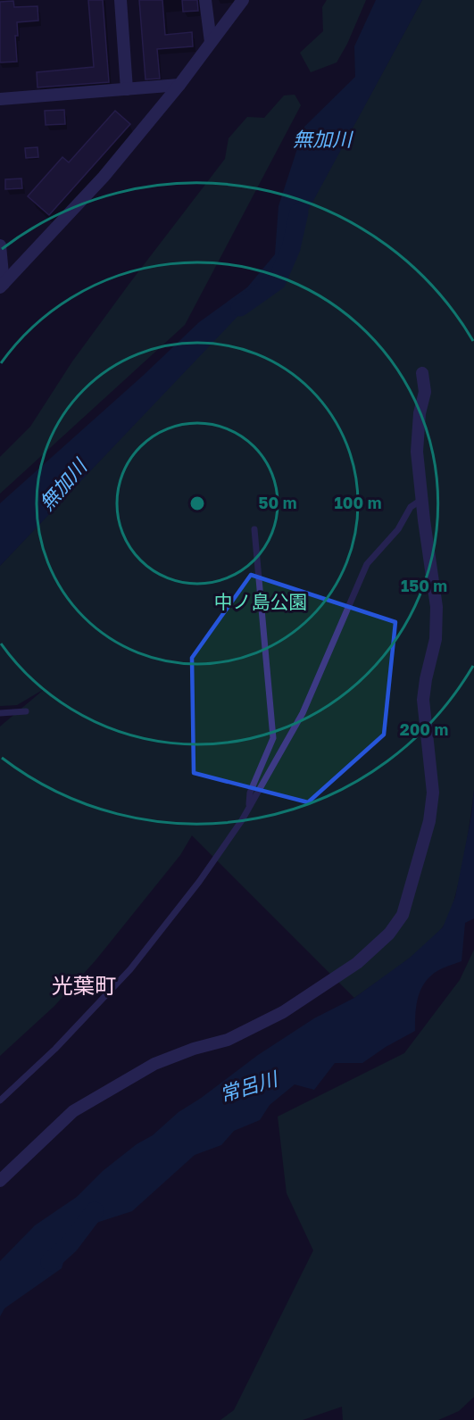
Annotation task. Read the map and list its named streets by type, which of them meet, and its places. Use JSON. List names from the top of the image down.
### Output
{
  "districts": ["光葉町"],
  "water": ["無加川", "常呂川"],
  "parks": ["中ノ島公園"],
  "rings": [
    "50 m",
    "100 m",
    "150 m",
    "200 m"
  ]
}
